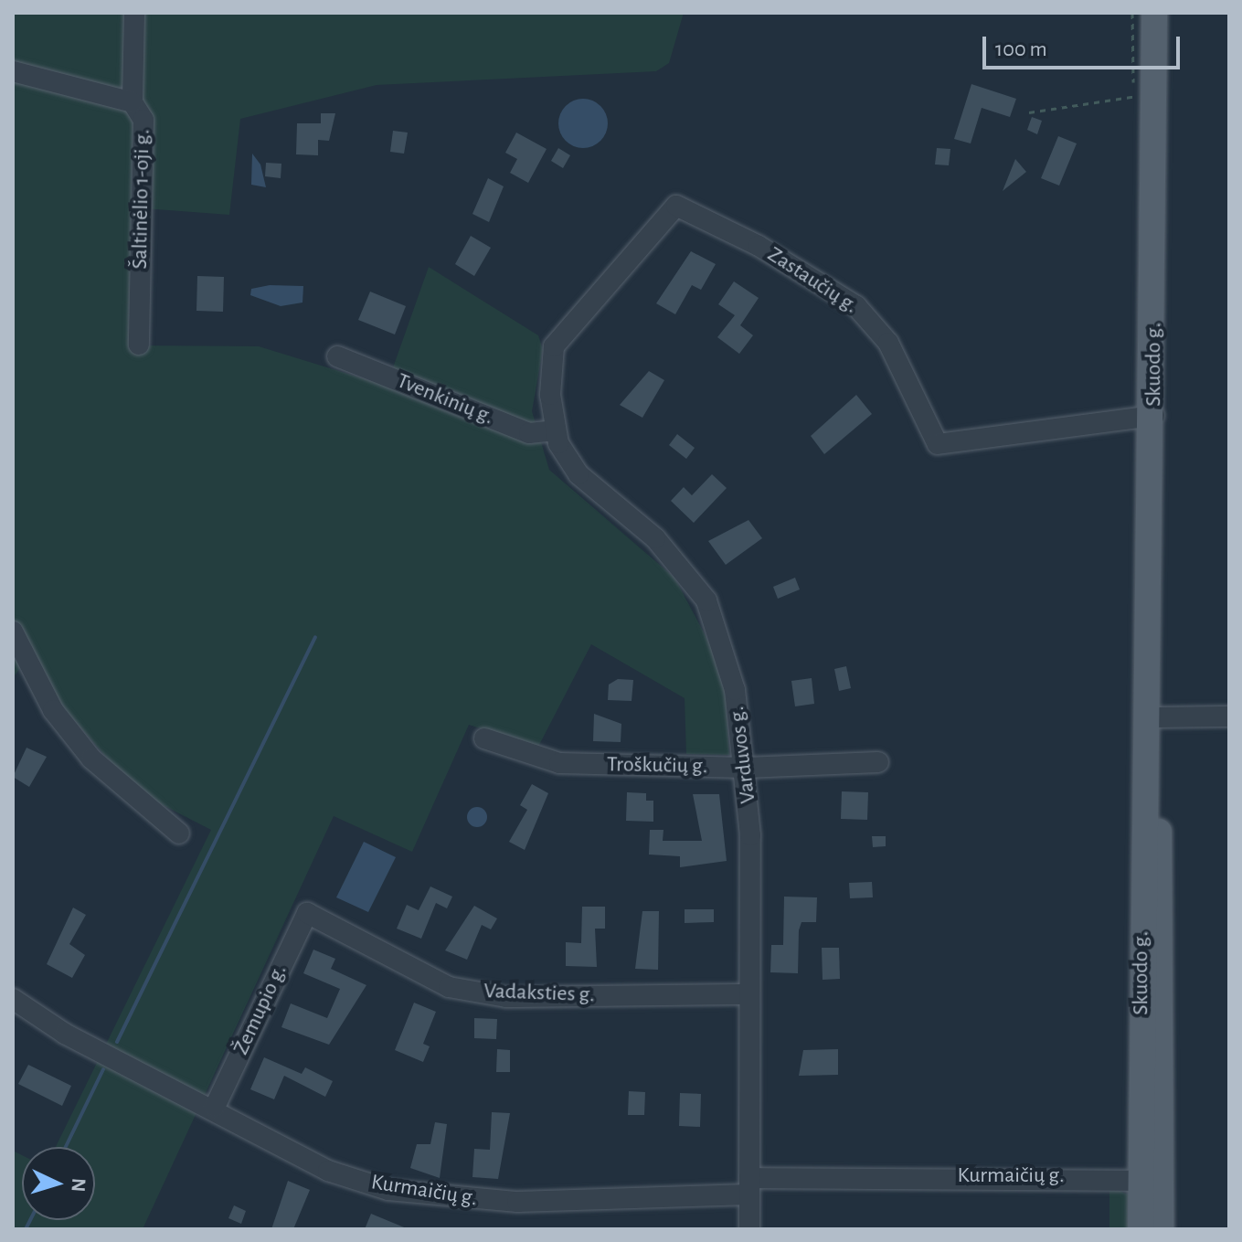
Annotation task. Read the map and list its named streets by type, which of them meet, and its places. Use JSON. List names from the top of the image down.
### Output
{
  "streets": {
    "main road": ["Skuodo g."],
    "street": [
      "Šaltinėlio 1-oji g.",
      "Zastaučių g.",
      "Tvenkinių g.",
      "Varduvos g.",
      "Troškučių g.",
      "Vadaksties g.",
      "Žemupio g.",
      "Kurmaičių g."
    ]
  },
  "crossings": [
    ["Zastaučių g.", "Skuodo g."],
    ["Zastaučių g.", "Varduvos g."],
    ["Skuodo g.", "Kurmaičių g."],
    ["Tvenkinių g.", "Varduvos g."],
    ["Varduvos g.", "Troškučių g."],
    ["Varduvos g.", "Vadaksties g."],
    ["Varduvos g.", "Kurmaičių g."],
    ["Vadaksties g.", "Žemupio g."],
    ["Žemupio g.", "Kurmaičių g."]
  ],
  "scale_bar": "100 m",
  "north": "right"
}
